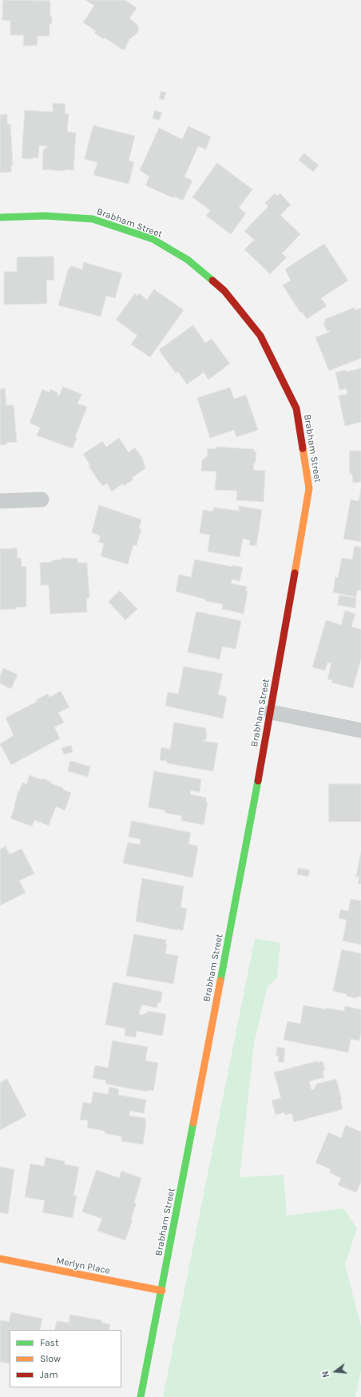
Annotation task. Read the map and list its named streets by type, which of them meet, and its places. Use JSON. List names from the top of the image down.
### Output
{
  "streets": {
    "street": ["Brabham Street", "Merlyn Place"]
  },
  "crossings": [
    ["Brabham Street", "Merlyn Place"]
  ],
  "legend": ["Fast", "Slow", "Jam"],
  "north": "left"
}
